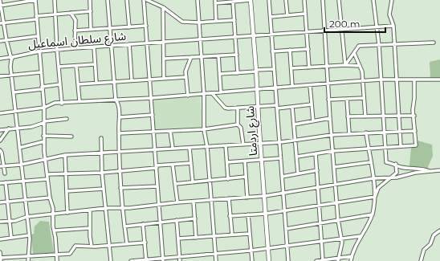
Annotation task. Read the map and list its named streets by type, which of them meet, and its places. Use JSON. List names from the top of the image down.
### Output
{
  "streets": {
    "main road": ["شارع اردمتا"],
    "street": ["شارع سلطان اسماعيل"]
  },
  "crossings": [
    ["شارع سلطان اسماعيل", "شارع اردمتا"]
  ],
  "scale_bar": "200 m"
}
